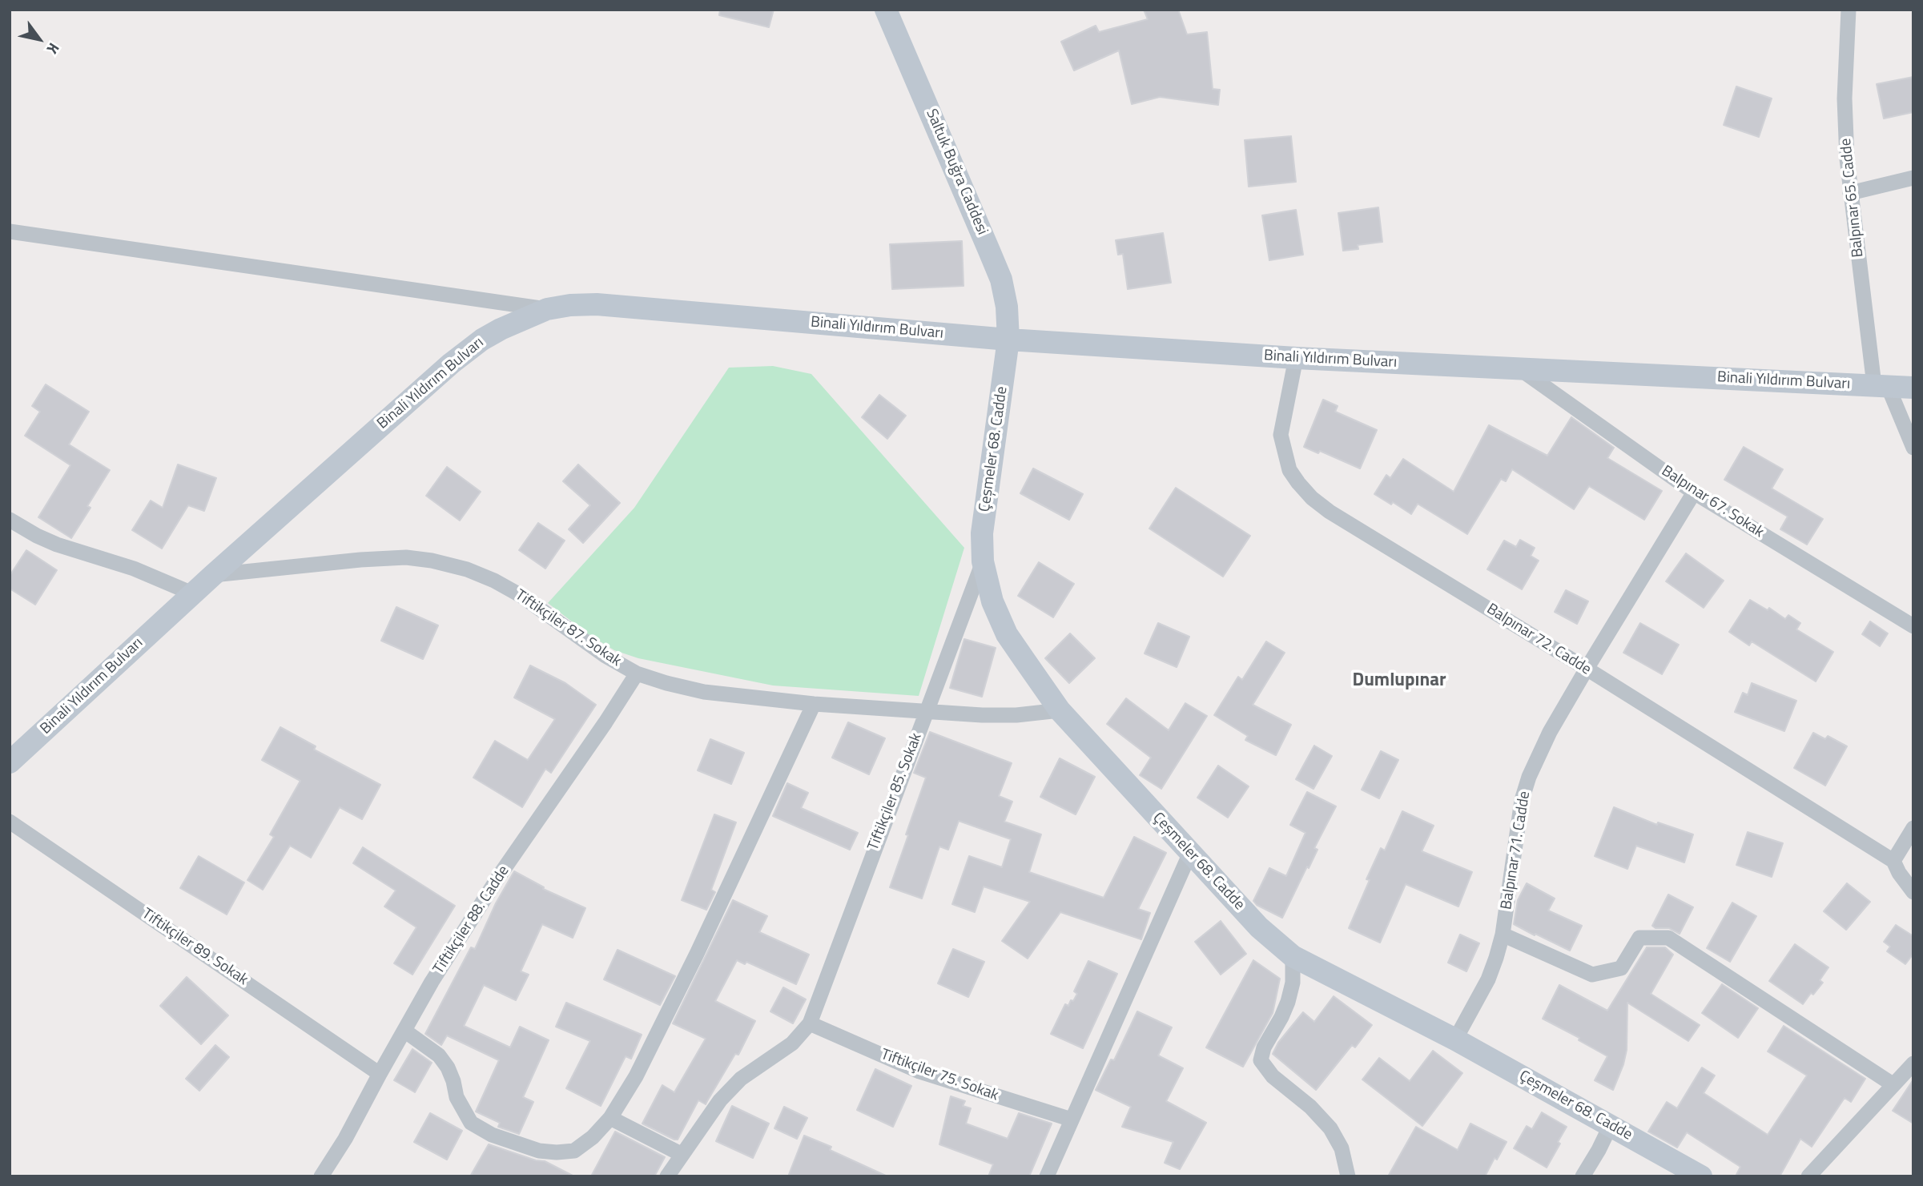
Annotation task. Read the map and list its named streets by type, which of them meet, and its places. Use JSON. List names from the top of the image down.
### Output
{
  "streets": {
    "main road": ["Saltuk Buğra Caddesi", "Binali Yıldırım Bulvarı", "Çeşmeler 68. Cadde"],
    "street": [
      "Balpınar 65. Cadde",
      "Balpınar 67. Sokak",
      "Tiftikçiler 87. Sokak",
      "Balpınar 72. Cadde",
      "Tiftikçiler 85. Sokak",
      "Balpınar 71. Cadde",
      "Tiftikçiler 88. Cadde",
      "Tiftikçiler 89. Sokak",
      "Tiftikçiler 75. Sokak"
    ]
  },
  "crossings": [
    ["Saltuk Buğra Caddesi", "Binali Yıldırım Bulvarı"],
    ["Saltuk Buğra Caddesi", "Çeşmeler 68. Cadde"],
    ["Balpınar 65. Cadde", "Binali Yıldırım Bulvarı"],
    ["Binali Yıldırım Bulvarı", "Çeşmeler 68. Cadde"],
    ["Binali Yıldırım Bulvarı", "Balpınar 67. Sokak"],
    ["Binali Yıldırım Bulvarı", "Tiftikçiler 87. Sokak"],
    ["Binali Yıldırım Bulvarı", "Balpınar 72. Cadde"],
    ["Çeşmeler 68. Cadde", "Tiftikçiler 87. Sokak"],
    ["Çeşmeler 68. Cadde", "Tiftikçiler 85. Sokak"],
    ["Çeşmeler 68. Cadde", "Balpınar 71. Cadde"],
    ["Balpınar 67. Sokak", "Balpınar 71. Cadde"],
    ["Tiftikçiler 87. Sokak", "Tiftikçiler 85. Sokak"],
    ["Tiftikçiler 87. Sokak", "Tiftikçiler 88. Cadde"],
    ["Balpınar 72. Cadde", "Balpınar 71. Cadde"],
    ["Tiftikçiler 85. Sokak", "Tiftikçiler 75. Sokak"],
    ["Tiftikçiler 88. Cadde", "Tiftikçiler 89. Sokak"]
  ],
  "districts": ["Dumlupınar"],
  "north": "bottom right"
}
